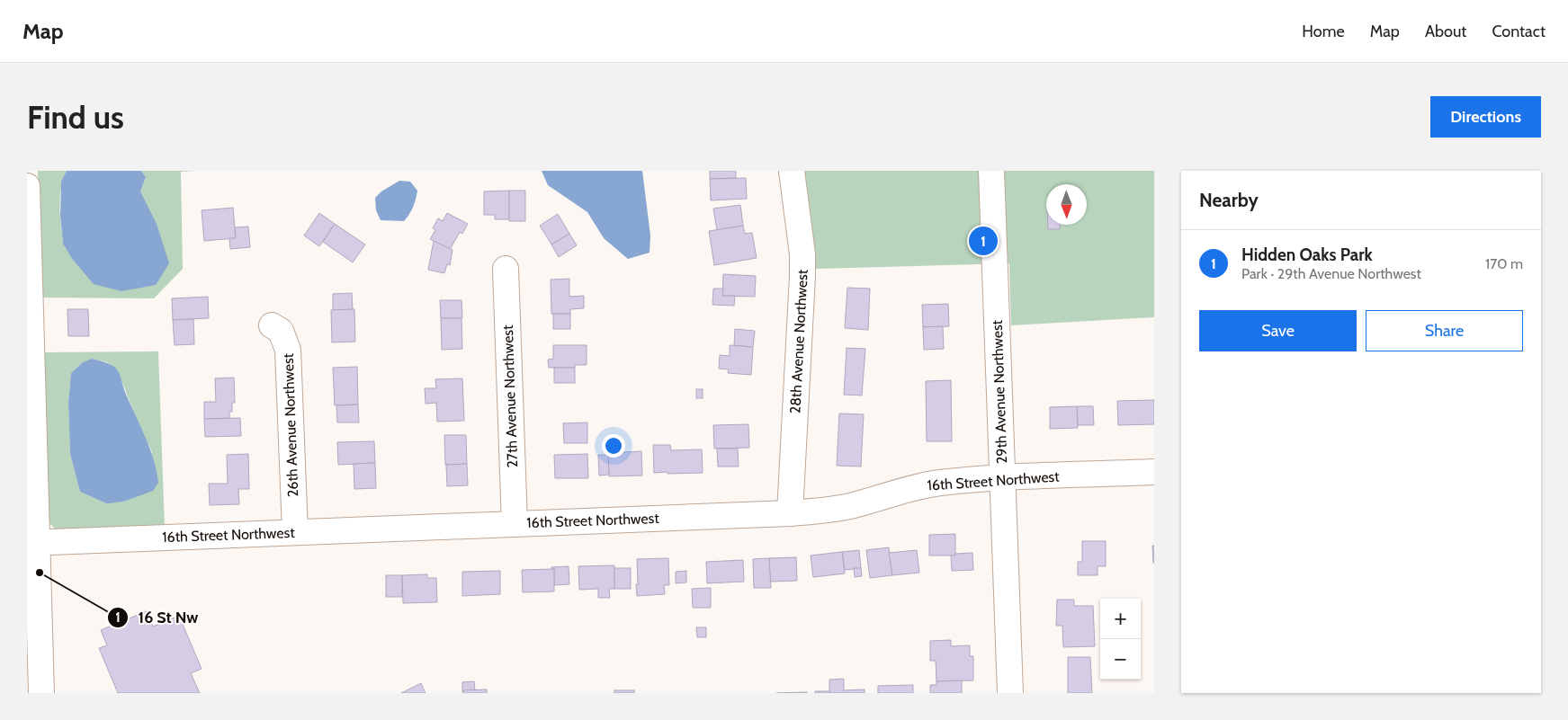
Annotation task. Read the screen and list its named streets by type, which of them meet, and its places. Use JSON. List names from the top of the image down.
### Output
{
  "streets": {
    "street": [
      "28th Avenue Northwest",
      "29th Avenue Northwest",
      "27th Avenue Northwest",
      "26th Avenue Northwest",
      "16th Street Northwest"
    ]
  },
  "crossings": [
    ["28th Avenue Northwest", "16th Street Northwest"],
    ["29th Avenue Northwest", "16th Street Northwest"],
    ["27th Avenue Northwest", "16th Street Northwest"],
    ["26th Avenue Northwest", "16th Street Northwest"]
  ],
  "places": ["16 St Nw"],
  "north": "bottom",
  "page": {
    "header": "Map",
    "nav": [
      "Home",
      "Map",
      "About",
      "Contact"
    ],
    "buttons": [
      "Directions",
      ["Save", "Share"]
    ],
    "title": "Find us",
    "heading": "Nearby",
    "pins": "1",
    "list": [
      {
        "mark": "1",
        "name": "Hidden Oaks Park",
        "note": "Park · 29th Avenue Northwest",
        "value": "170 m"
      }
    ],
    "map_buttons": ["+", "−"]
  }
}
